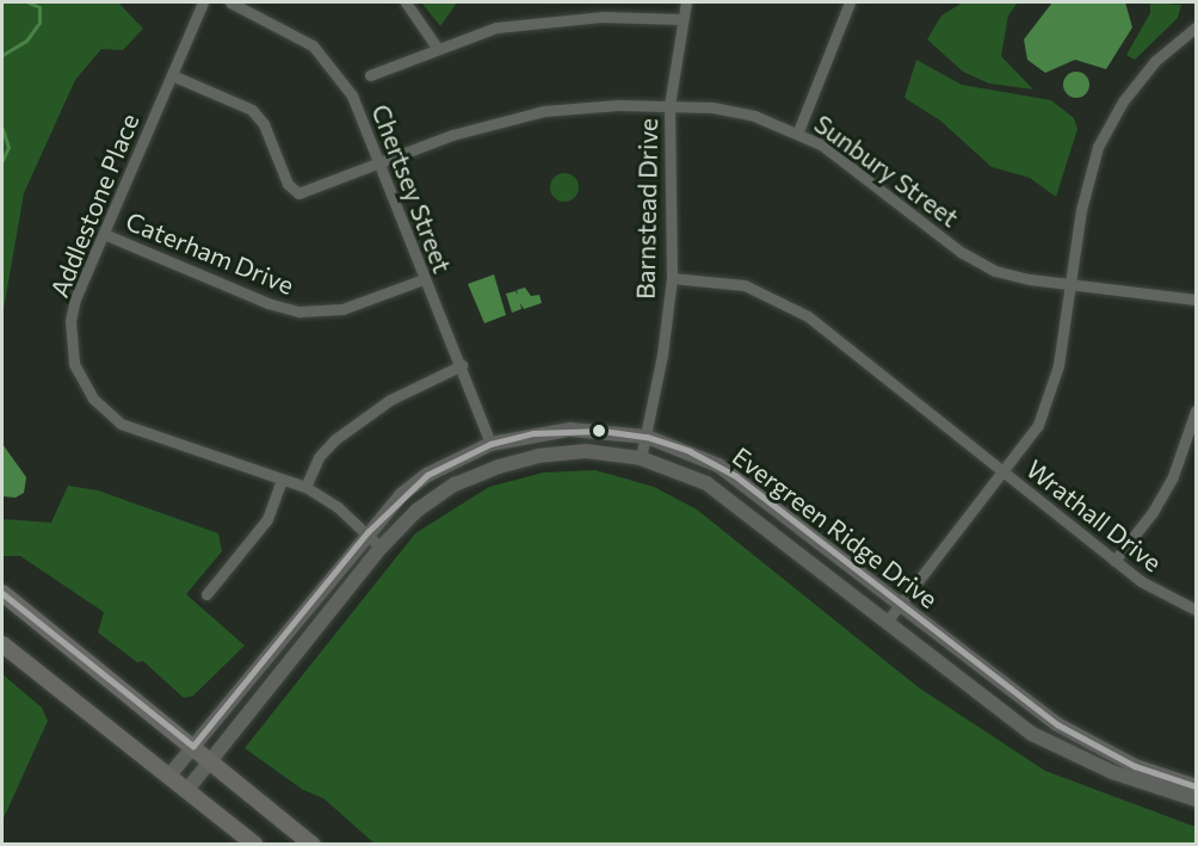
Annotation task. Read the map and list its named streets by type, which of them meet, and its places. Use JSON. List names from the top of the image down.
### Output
{
  "streets": {
    "street": [
      "Sunbury Street",
      "Chertsey Street",
      "Addlestone Place",
      "Barnstead Drive",
      "Caterham Drive",
      "Wrathall Drive",
      "Evergreen Ridge Drive"
    ]
  },
  "crossings": [
    ["Sunbury Street", "Chertsey Street"],
    ["Sunbury Street", "Addlestone Place"],
    ["Sunbury Street", "Barnstead Drive"],
    ["Chertsey Street", "Caterham Drive"],
    ["Chertsey Street", "Evergreen Ridge Drive"],
    ["Addlestone Place", "Caterham Drive"],
    ["Addlestone Place", "Evergreen Ridge Drive"],
    ["Barnstead Drive", "Wrathall Drive"],
    ["Barnstead Drive", "Evergreen Ridge Drive"]
  ]
}
